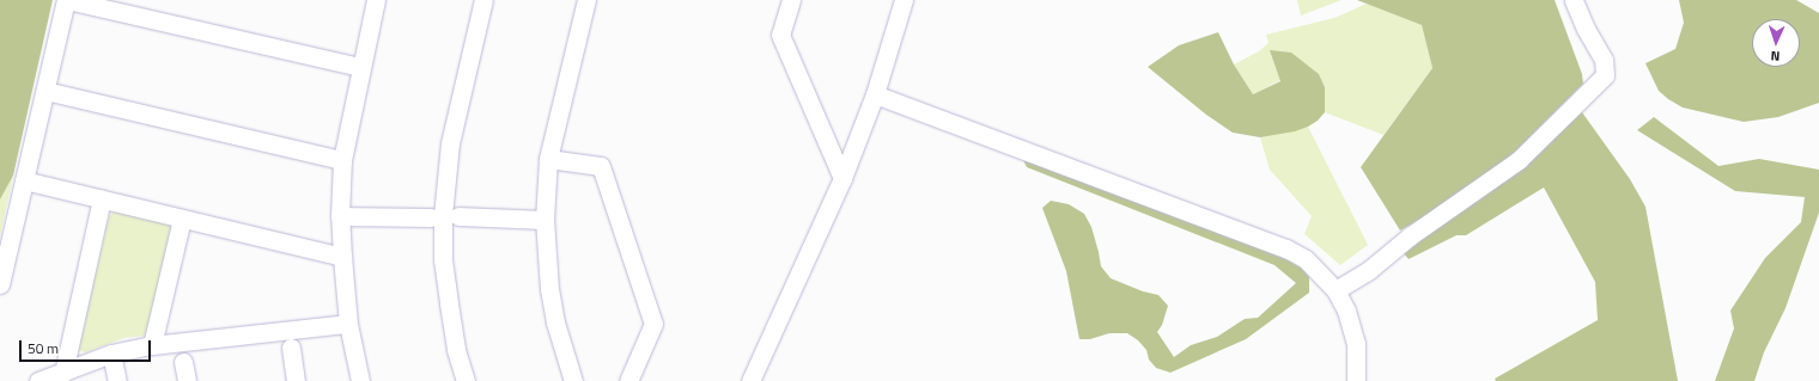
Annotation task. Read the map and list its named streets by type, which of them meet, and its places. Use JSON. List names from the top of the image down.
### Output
{
  "scale_bar": "50 m",
  "north": "bottom"
}
